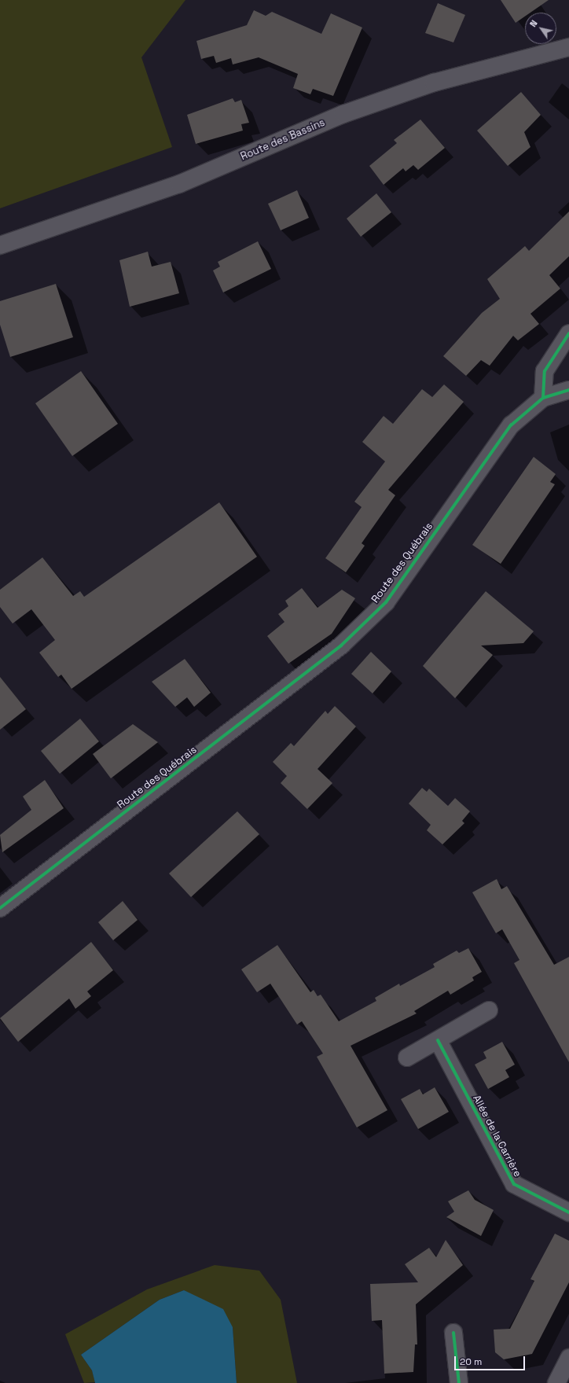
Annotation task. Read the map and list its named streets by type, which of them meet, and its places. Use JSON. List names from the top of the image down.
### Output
{
  "streets": {
    "street": ["Route des Bassins", "Route des Québrais", "Allée de la Carrière"]
  },
  "scale_bar": "20 m",
  "north": "top left"
}
